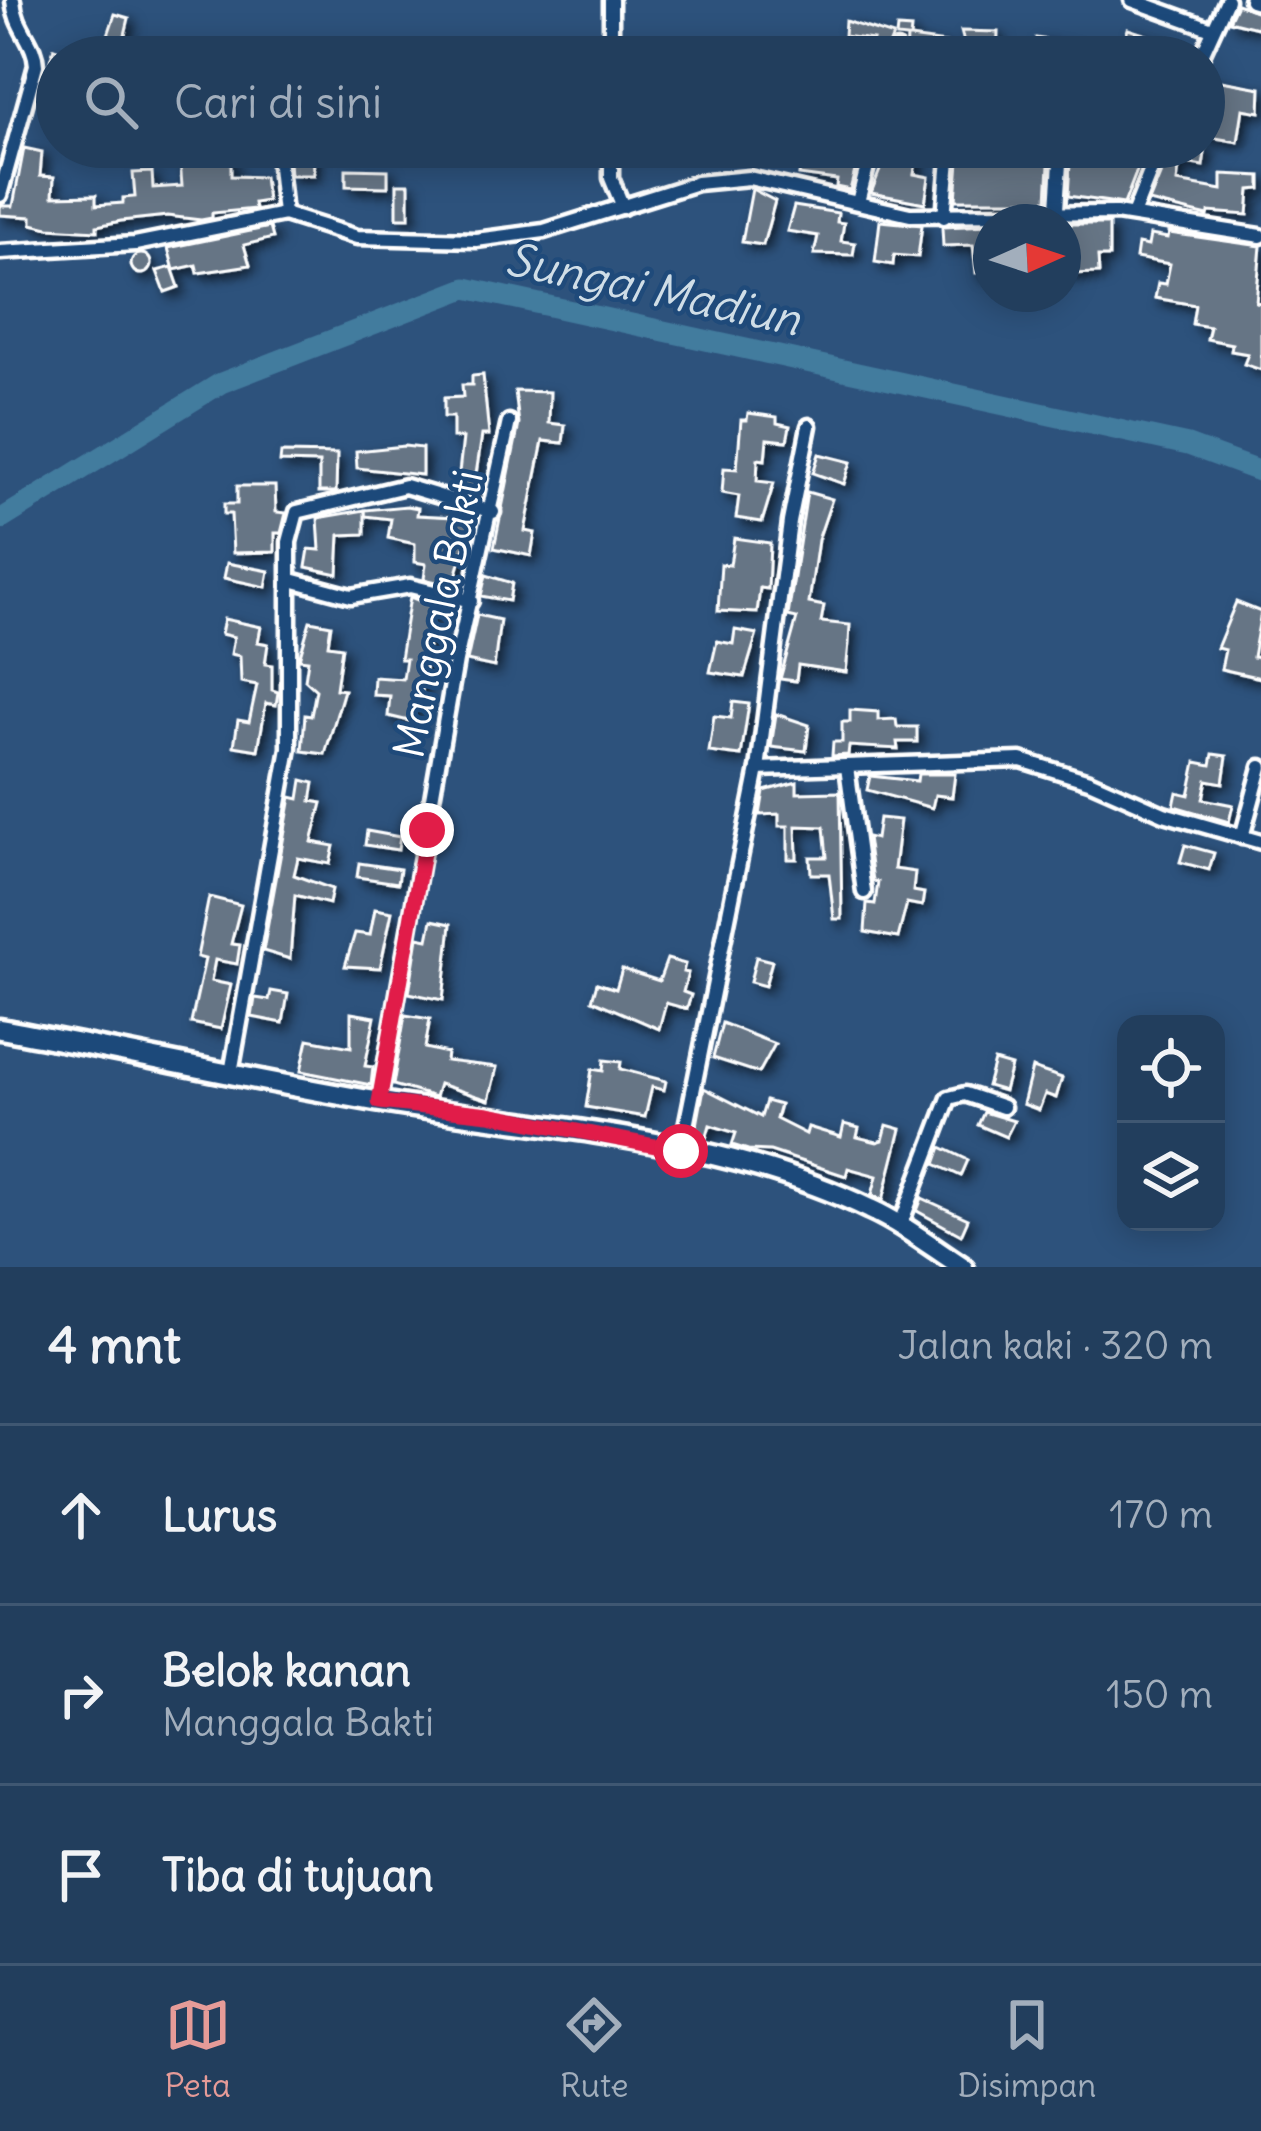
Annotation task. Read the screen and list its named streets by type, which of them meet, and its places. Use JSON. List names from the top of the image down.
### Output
{
  "streets": {
    "street": ["Manggala Bakti"]
  },
  "water": ["Sungai Madiun"],
  "north": "right",
  "page": {
    "search": "Cari di sini",
    "heading": ["4 mnt", "Jalan kaki · 320 m"],
    "list": [
      ["Lurus", "170 m"],
      ["Belok kanan", "Manggala Bakti", "150 m"],
      "Tiba di tujuan"
    ],
    "nav": ["Peta", "Rute", "Disimpan"]
  }
}
